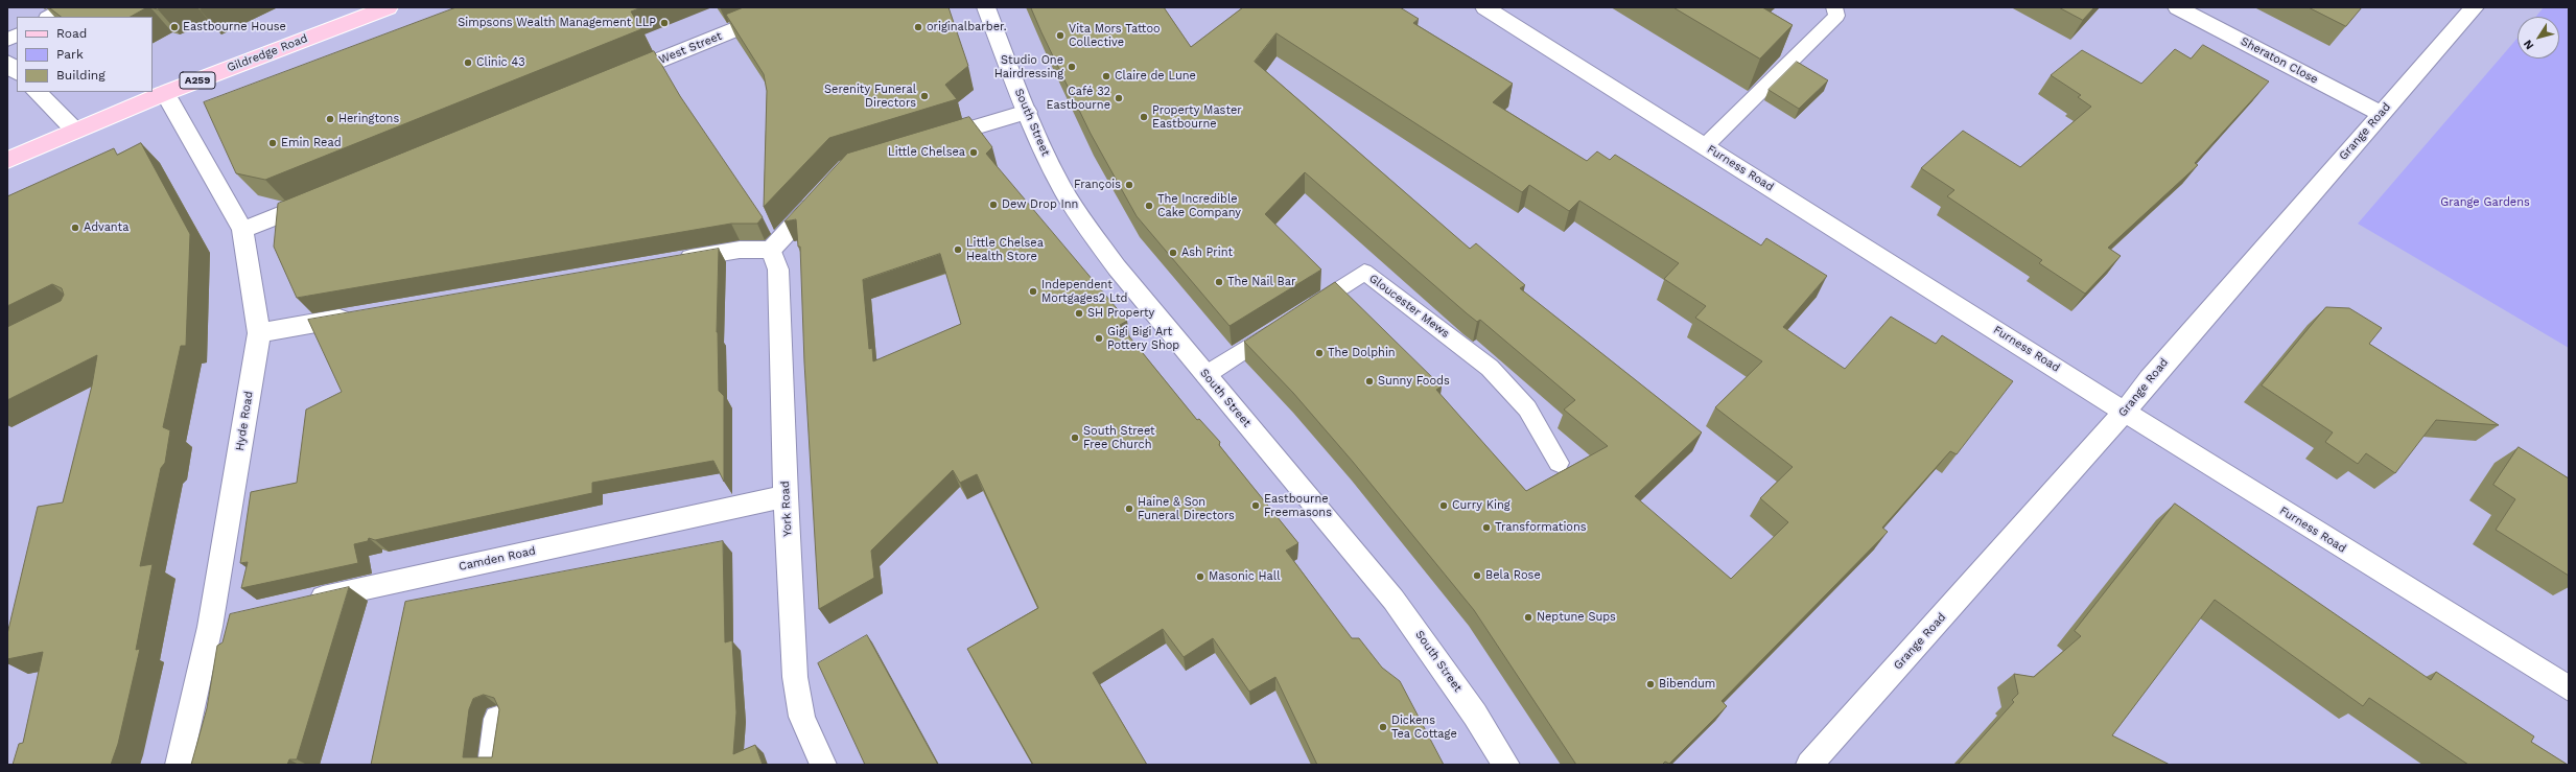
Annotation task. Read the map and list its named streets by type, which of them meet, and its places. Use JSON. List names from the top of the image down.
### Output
{
  "streets": {
    "main road": ["Gildredge Road", "A259"],
    "street": [
      "West Street",
      "Sheraton Close",
      "South Street",
      "Grange Road",
      "Furness Road",
      "Hyde Road",
      "York Road",
      "Camden Road"
    ],
    "lane": ["Gloucester Mews"]
  },
  "crossings": [
    ["Gildredge Road", "Hyde Road"],
    ["Sheraton Close", "Grange Road"],
    ["Grange Road", "Furness Road"],
    ["York Road", "Camden Road"]
  ],
  "parks": ["Grange Gardens"],
  "places": [
    "Simpsons Wealth Management LLP",
    "Eastbourne House",
    "originalbarber.",
    "Vita Mors Tattoo Collective",
    "Clinic 43",
    "Studio One Hairdressing",
    "Claire de Lune",
    "Serenity Funeral Directors",
    "Café 32 Eastbourne",
    "Property Master Eastbourne",
    "Heringtons",
    "Emin Read",
    "Little Chelsea",
    "François",
    "Dew Drop Inn",
    "The Incredible Cake Company",
    "Advanta",
    "Little Chelsea Health Store",
    "Ash Print",
    "The Nail Bar",
    "Independent Mortgages2 Ltd",
    "SH Property",
    "Gigi Bigi Art Pottery Shop",
    "The Dolphin",
    "Sunny Foods",
    "South Street Free Church",
    "Eastbourne Freemasons",
    "Curry King",
    "Haine & Son Funeral Directors",
    "Transformations",
    "Bela Rose",
    "Masonic Hall",
    "Neptune Sups",
    "Bibendum",
    "Dickens Tea Cottage"
  ],
  "legend": ["Road", "Park", "Building"],
  "north": "bottom left"
}
